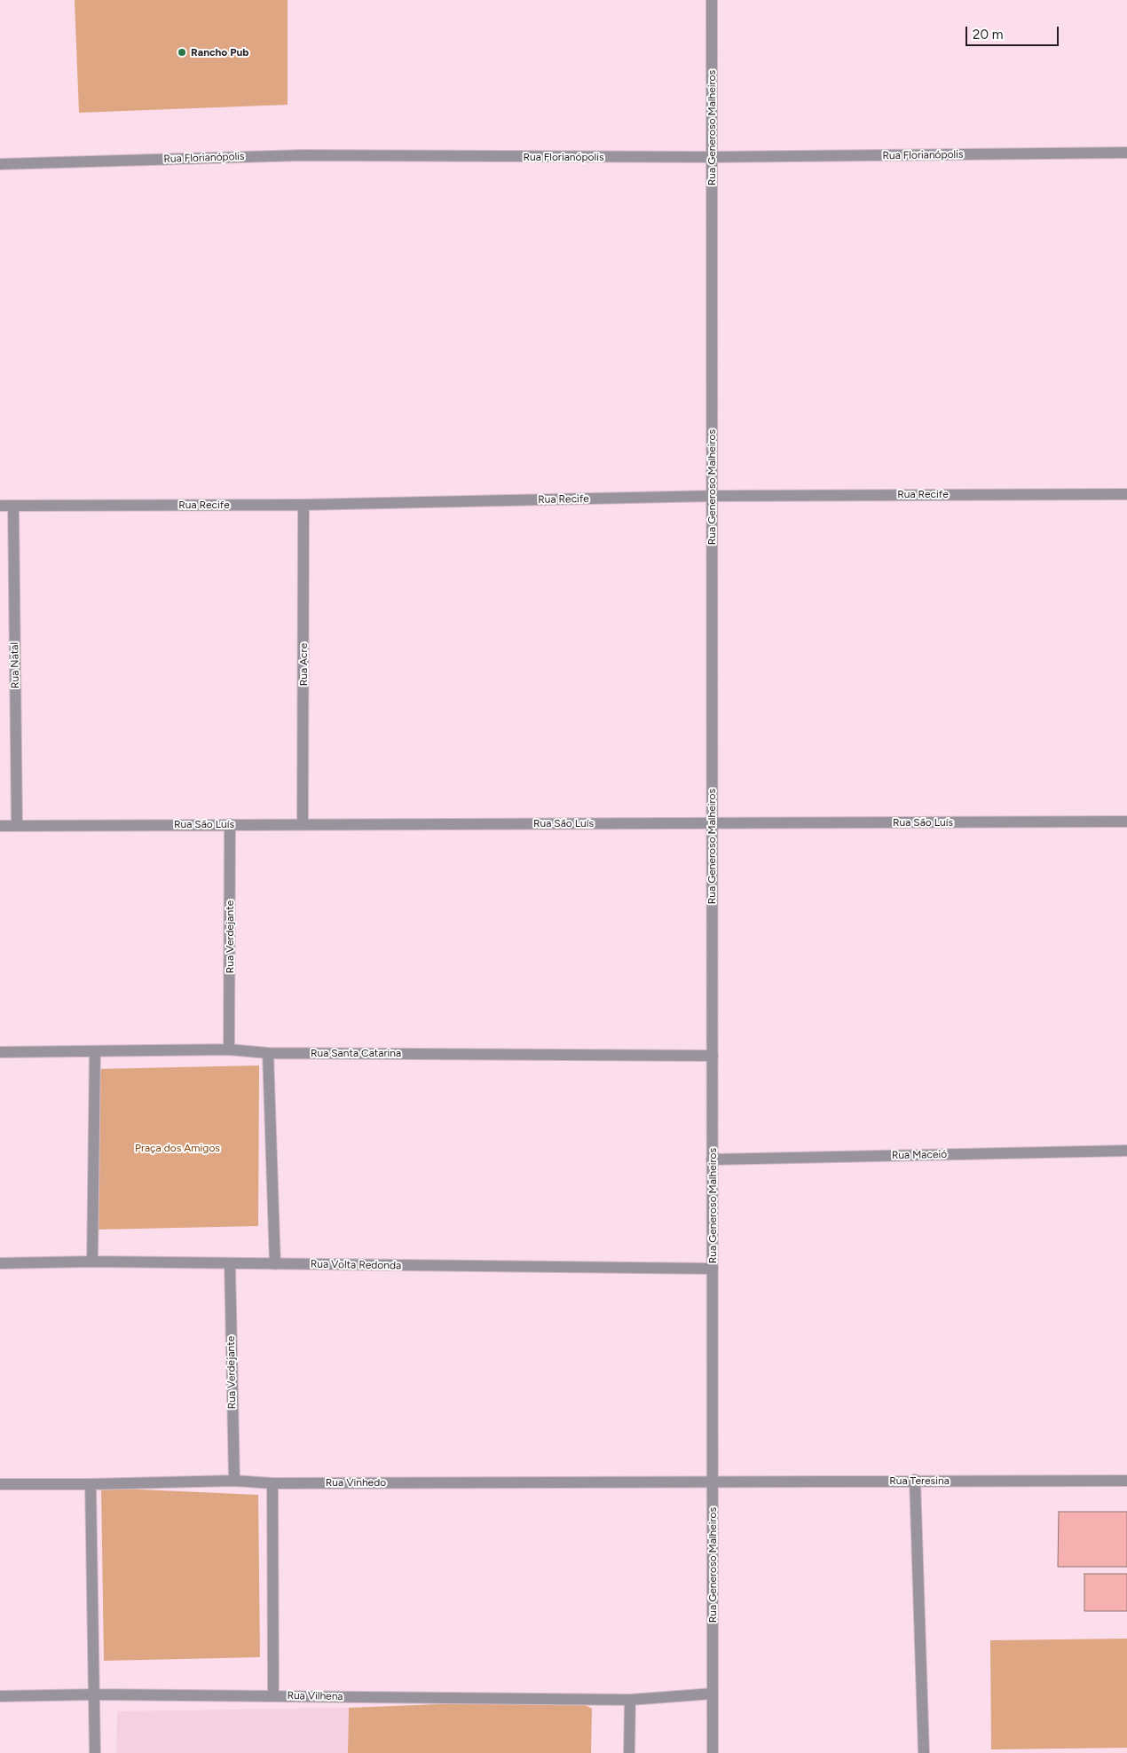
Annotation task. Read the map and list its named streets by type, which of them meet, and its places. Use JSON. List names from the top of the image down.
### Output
{
  "streets": {
    "street": [
      "Rua Generoso Malheiros",
      "Rua Florianópolis",
      "Rua Recife",
      "Rua Acre",
      "Rua Natal",
      "Rua São Luís",
      "Rua Verdejante",
      "Rua Santa Catarina",
      "Rua Maceió",
      "Rua Volta Redonda",
      "Rua Teresina",
      "Rua Vinhedo",
      "Rua Vilhena"
    ]
  },
  "crossings": [
    ["Rua Generoso Malheiros", "Rua Florianópolis"],
    ["Rua Generoso Malheiros", "Rua Recife"],
    ["Rua Generoso Malheiros", "Rua São Luís"],
    ["Rua Generoso Malheiros", "Rua Santa Catarina"],
    ["Rua Generoso Malheiros", "Rua Maceió"],
    ["Rua Generoso Malheiros", "Rua Volta Redonda"],
    ["Rua Generoso Malheiros", "Rua Teresina"],
    ["Rua Generoso Malheiros", "Rua Vinhedo"],
    ["Rua Recife", "Rua Acre"],
    ["Rua Recife", "Rua Natal"],
    ["Rua Acre", "Rua São Luís"],
    ["Rua Natal", "Rua São Luís"],
    ["Rua São Luís", "Rua Verdejante"],
    ["Rua Verdejante", "Rua Santa Catarina"],
    ["Rua Verdejante", "Rua Volta Redonda"],
    ["Rua Verdejante", "Rua Vinhedo"],
    ["Rua Teresina", "Rua Vinhedo"]
  ],
  "parks": ["Praça dos Amigos"],
  "places": ["Rancho Pub"],
  "scale_bar": "20 m"
}
